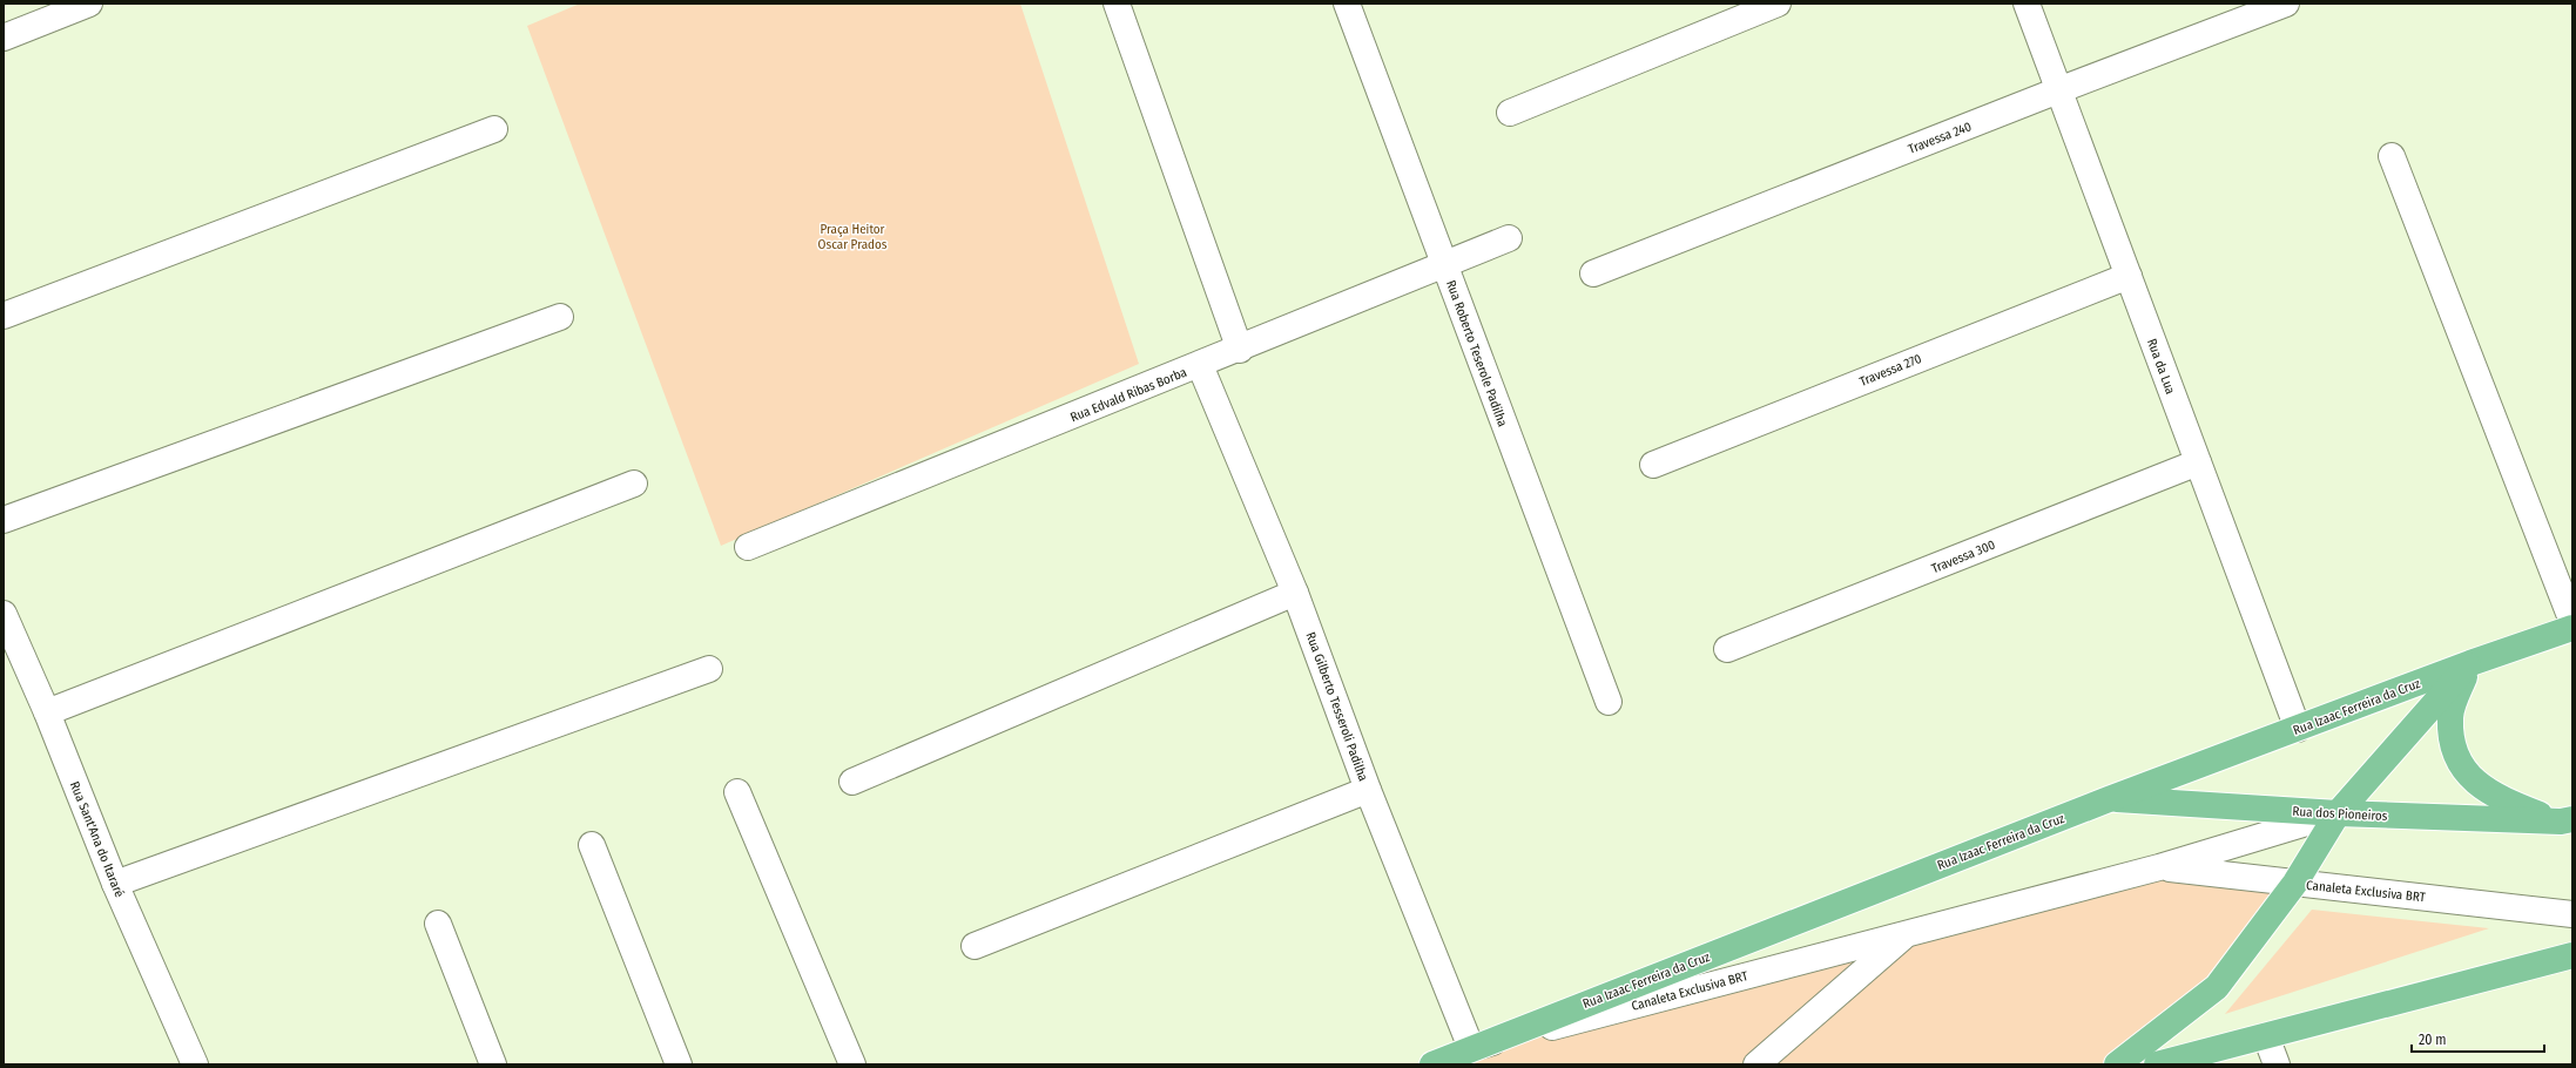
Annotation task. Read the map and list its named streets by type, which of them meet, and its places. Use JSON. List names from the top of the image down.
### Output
{
  "streets": {
    "main road": ["Rua Izaac Ferreira da Cruz", "Rua dos Pioneiros"],
    "street": [
      "Travessa 240",
      "Rua Roberto Teserole Padilha",
      "Rua da Lua",
      "Travessa 270",
      "Rua Edvald Ribas Borba",
      "Travessa 300",
      "Rua Gilberto Tesseroli Padilha",
      "Rua Sant'Ana do Itararé",
      "Canaleta Exclusiva BRT"
    ]
  },
  "crossings": [
    ["Travessa 240", "Rua da Lua"],
    ["Rua Roberto Teserole Padilha", "Rua Edvald Ribas Borba"],
    ["Rua da Lua", "Travessa 270"],
    ["Rua da Lua", "Travessa 300"],
    ["Rua da Lua", "Rua Izaac Ferreira da Cruz"],
    ["Rua Edvald Ribas Borba", "Rua Gilberto Tesseroli Padilha"],
    ["Rua Gilberto Tesseroli Padilha", "Rua Izaac Ferreira da Cruz"],
    ["Rua Gilberto Tesseroli Padilha", "Canaleta Exclusiva BRT"],
    ["Rua Izaac Ferreira da Cruz", "Rua dos Pioneiros"],
    ["Rua Izaac Ferreira da Cruz", "Canaleta Exclusiva BRT"],
    ["Rua dos Pioneiros", "Canaleta Exclusiva BRT"]
  ],
  "parks": ["Praça Heitor Oscar Prados"],
  "scale_bar": "20 m"
}
